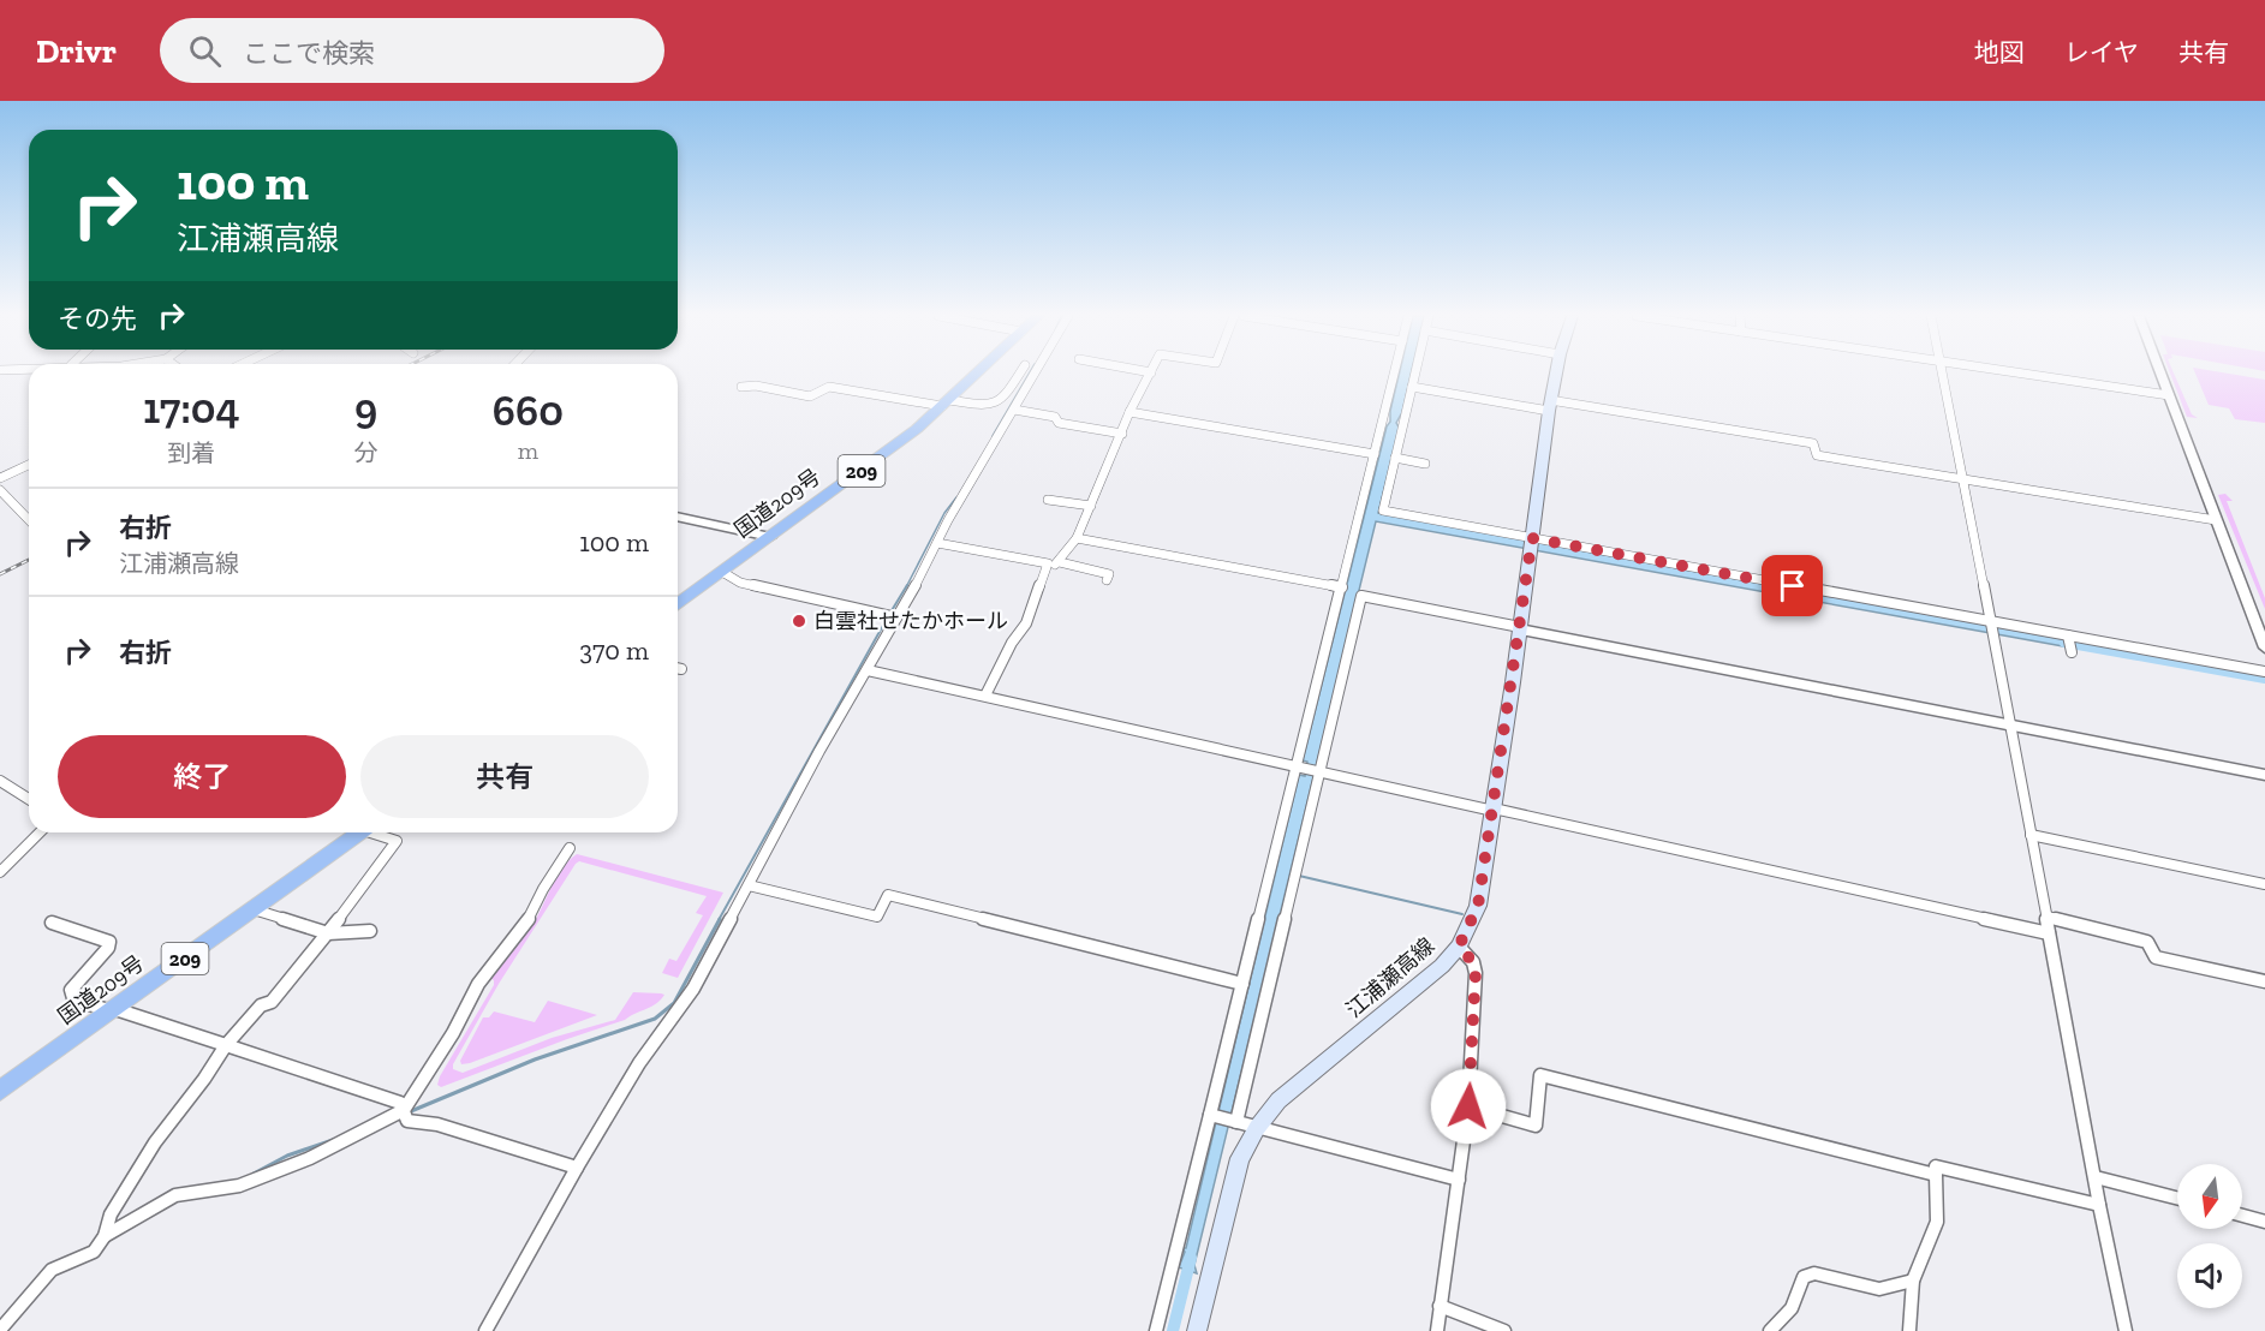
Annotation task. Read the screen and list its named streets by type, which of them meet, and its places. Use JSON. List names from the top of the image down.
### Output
{
  "streets": {
    "highway": ["209", "国道209号"],
    "main road": ["江浦瀬高線"]
  },
  "places": ["白雲社せたかホール"],
  "north": "bottom",
  "page": {
    "header": "Drivr",
    "search": "ここで検索",
    "nav": ["地図", "レイヤ", "共有"],
    "turn": ["100 m", "江浦瀬高線"],
    "then": "その先",
    "eta": [
      "17:04",
      "到着",
      "9",
      "分",
      "660",
      "m"
    ],
    "list": [
      {
        "name": "右折",
        "note": "江浦瀬高線",
        "value": "100 m"
      },
      {
        "name": "右折",
        "value": "370 m"
      }
    ],
    "buttons": ["終了", "共有"]
  }
}
